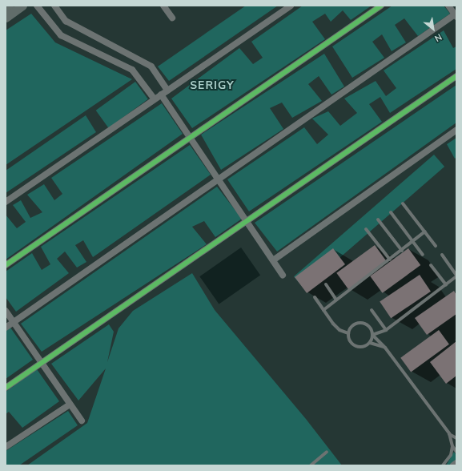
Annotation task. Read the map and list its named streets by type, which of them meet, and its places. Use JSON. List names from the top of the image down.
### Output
{
  "districts": ["SERIGY"],
  "north": "bottom right"
}
